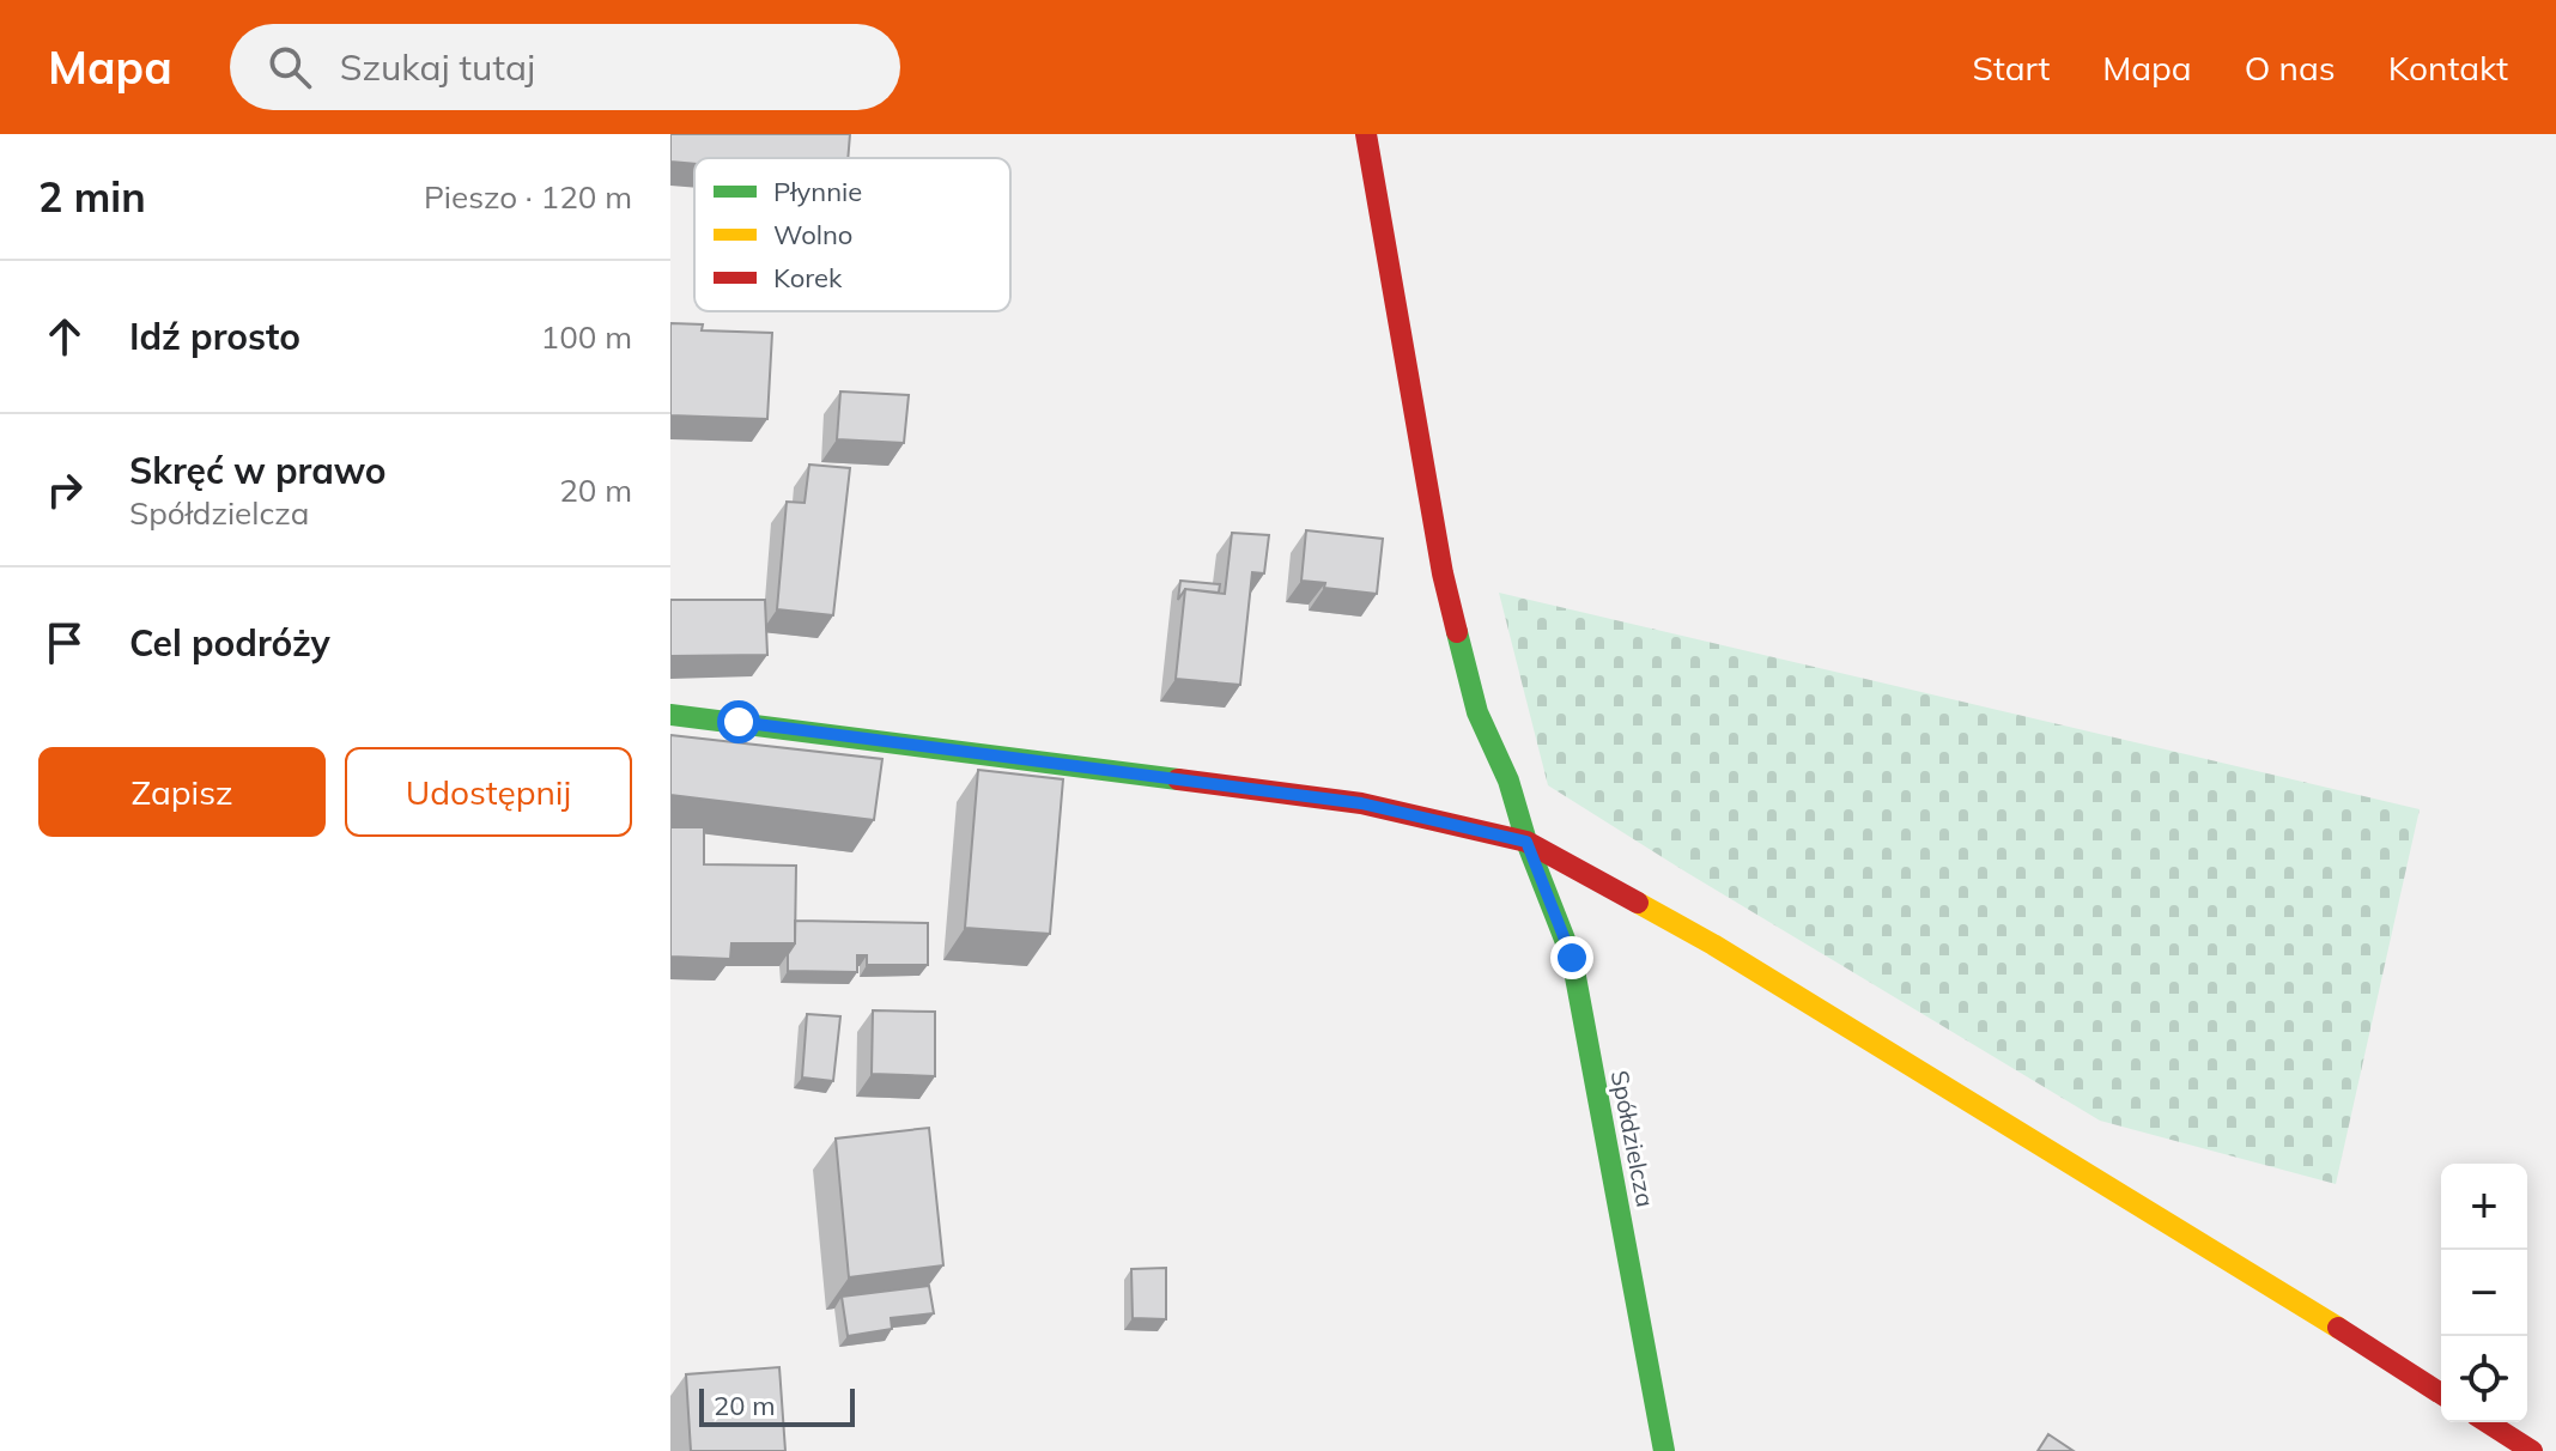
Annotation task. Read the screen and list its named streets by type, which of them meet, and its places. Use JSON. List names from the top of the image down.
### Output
{
  "streets": {
    "main road": ["Spółdzielcza"]
  },
  "legend": ["Płynnie", "Wolno", "Korek"],
  "scale_bar": "20 m",
  "page": {
    "header": "Mapa",
    "search": "Szukaj tutaj",
    "nav": [
      "Start",
      "Mapa",
      "O nas",
      "Kontakt"
    ],
    "heading": ["2 min", "Pieszo · 120 m"],
    "list": [
      ["Idź prosto", "100 m"],
      ["Skręć w prawo", "Spółdzielcza", "20 m"],
      "Cel podróży"
    ],
    "buttons": ["Zapisz", "Udostępnij"],
    "map_buttons": ["+", "−"],
    "scale": "20 m"
  }
}
